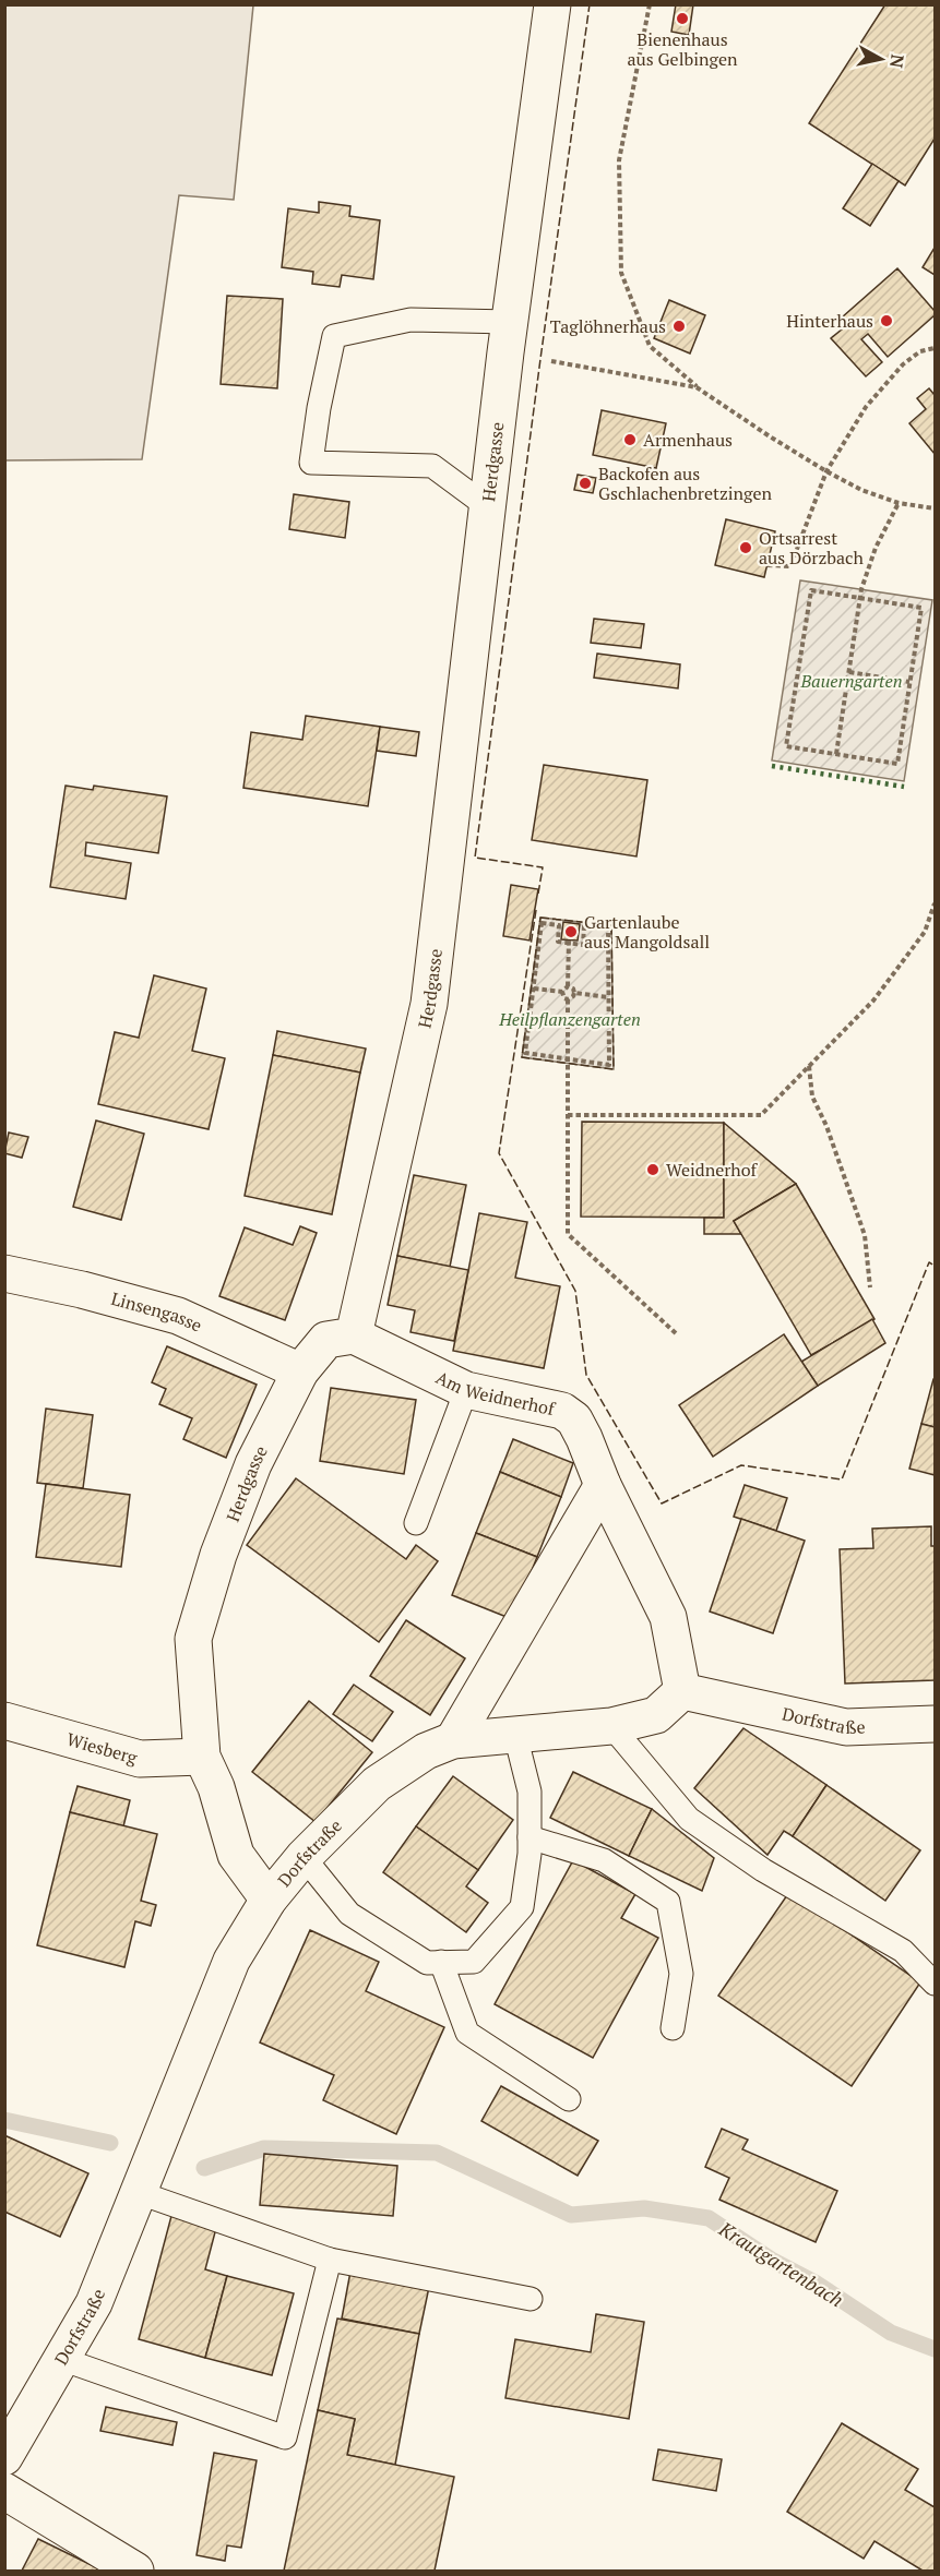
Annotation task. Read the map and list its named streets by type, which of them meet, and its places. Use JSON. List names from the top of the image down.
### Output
{
  "streets": {
    "street": [
      "Herdgasse",
      "Linsengasse",
      "Am Weidnerhof",
      "Dorfstraße",
      "Wiesberg"
    ]
  },
  "crossings": [
    ["Herdgasse", "Linsengasse"],
    ["Herdgasse", "Am Weidnerhof"],
    ["Herdgasse", "Dorfstraße"],
    ["Herdgasse", "Wiesberg"],
    ["Am Weidnerhof", "Dorfstraße"]
  ],
  "water": ["Krautgartenbach"],
  "parks": ["Bauerngarten", "Heilpflanzengarten"],
  "places": [
    "Bienenhaus aus Gelbingen",
    "Hinterhaus",
    "Taglöhnerhaus",
    "Armenhaus",
    "Backofen aus Gschlachenbretzingen",
    "Ortsarrest aus Dörzbach",
    "Gartenlaube aus Mangoldsall",
    "Weidnerhof"
  ],
  "north": "right"
}
